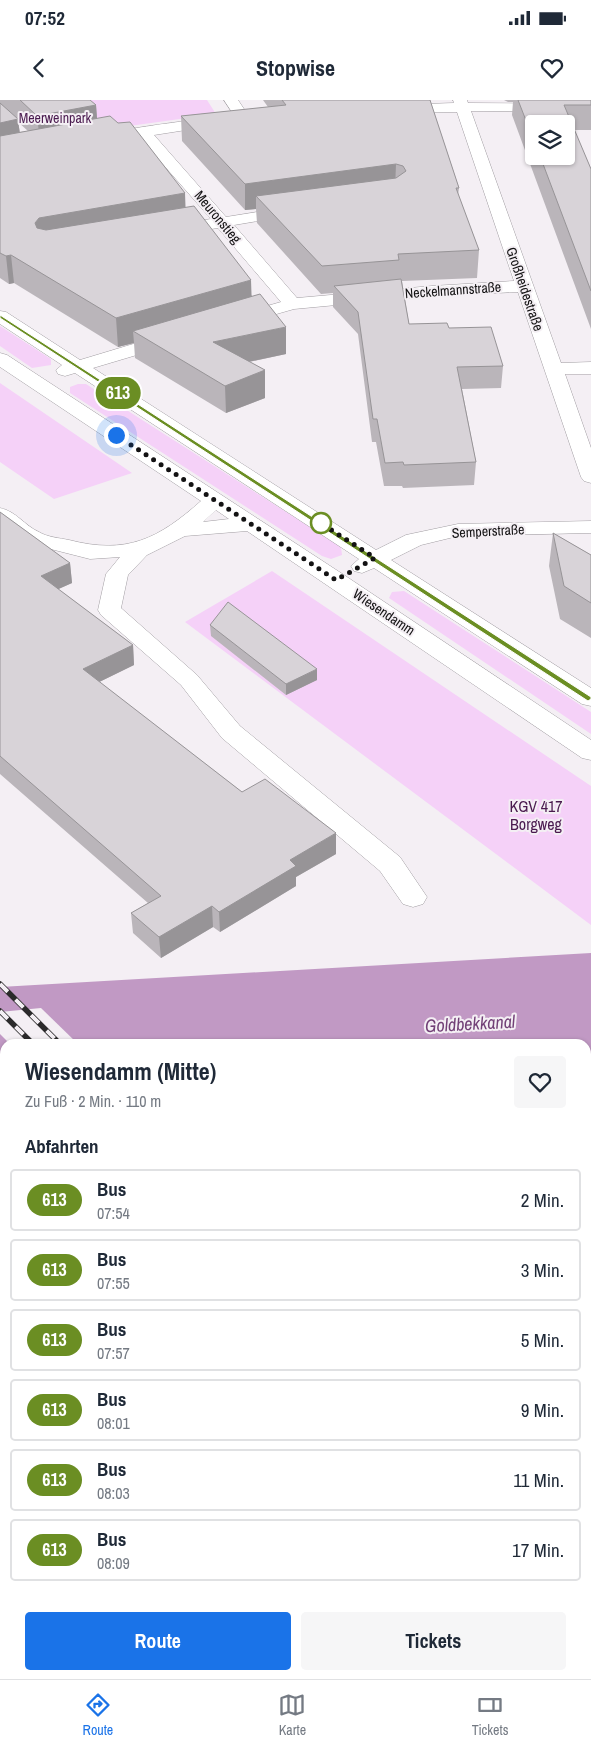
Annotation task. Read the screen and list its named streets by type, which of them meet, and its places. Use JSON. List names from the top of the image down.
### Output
{
  "streets": {
    "street": [
      "Meuronstieg",
      "Großheidestraße",
      "Neckelmannstraße",
      "Semperstraße",
      "Wiesendamm"
    ]
  },
  "crossings": [
    ["Meuronstieg", "Neckelmannstraße"],
    ["Großheidestraße", "Neckelmannstraße"],
    ["Semperstraße", "Wiesendamm"]
  ],
  "water": ["Goldbekkanal"],
  "parks": ["Meerweinpark", "KGV 417 Borgweg"],
  "lines": ["bus line 613"],
  "page": {
    "status": "07:52",
    "header": "Stopwise",
    "on_map": "613",
    "heading": [
      ["Wiesendamm (Mitte)", "Zu Fuß · 2 Min. · 110 m"],
      "Abfahrten"
    ],
    "list": [
      {
        "mark": "613",
        "name": "Bus",
        "note": "07:54",
        "value": "2 Min."
      },
      {
        "mark": "613",
        "name": "Bus",
        "note": "07:55",
        "value": "3 Min."
      },
      {
        "mark": "613",
        "name": "Bus",
        "note": "07:57",
        "value": "5 Min."
      },
      {
        "mark": "613",
        "name": "Bus",
        "note": "08:01",
        "value": "9 Min."
      },
      {
        "mark": "613",
        "name": "Bus",
        "note": "08:03",
        "value": "11 Min."
      },
      {
        "mark": "613",
        "name": "Bus",
        "note": "08:09",
        "value": "17 Min."
      }
    ],
    "buttons": ["Route", "Tickets"],
    "tabs": ["Route", "Karte", "Tickets"]
  }
}
